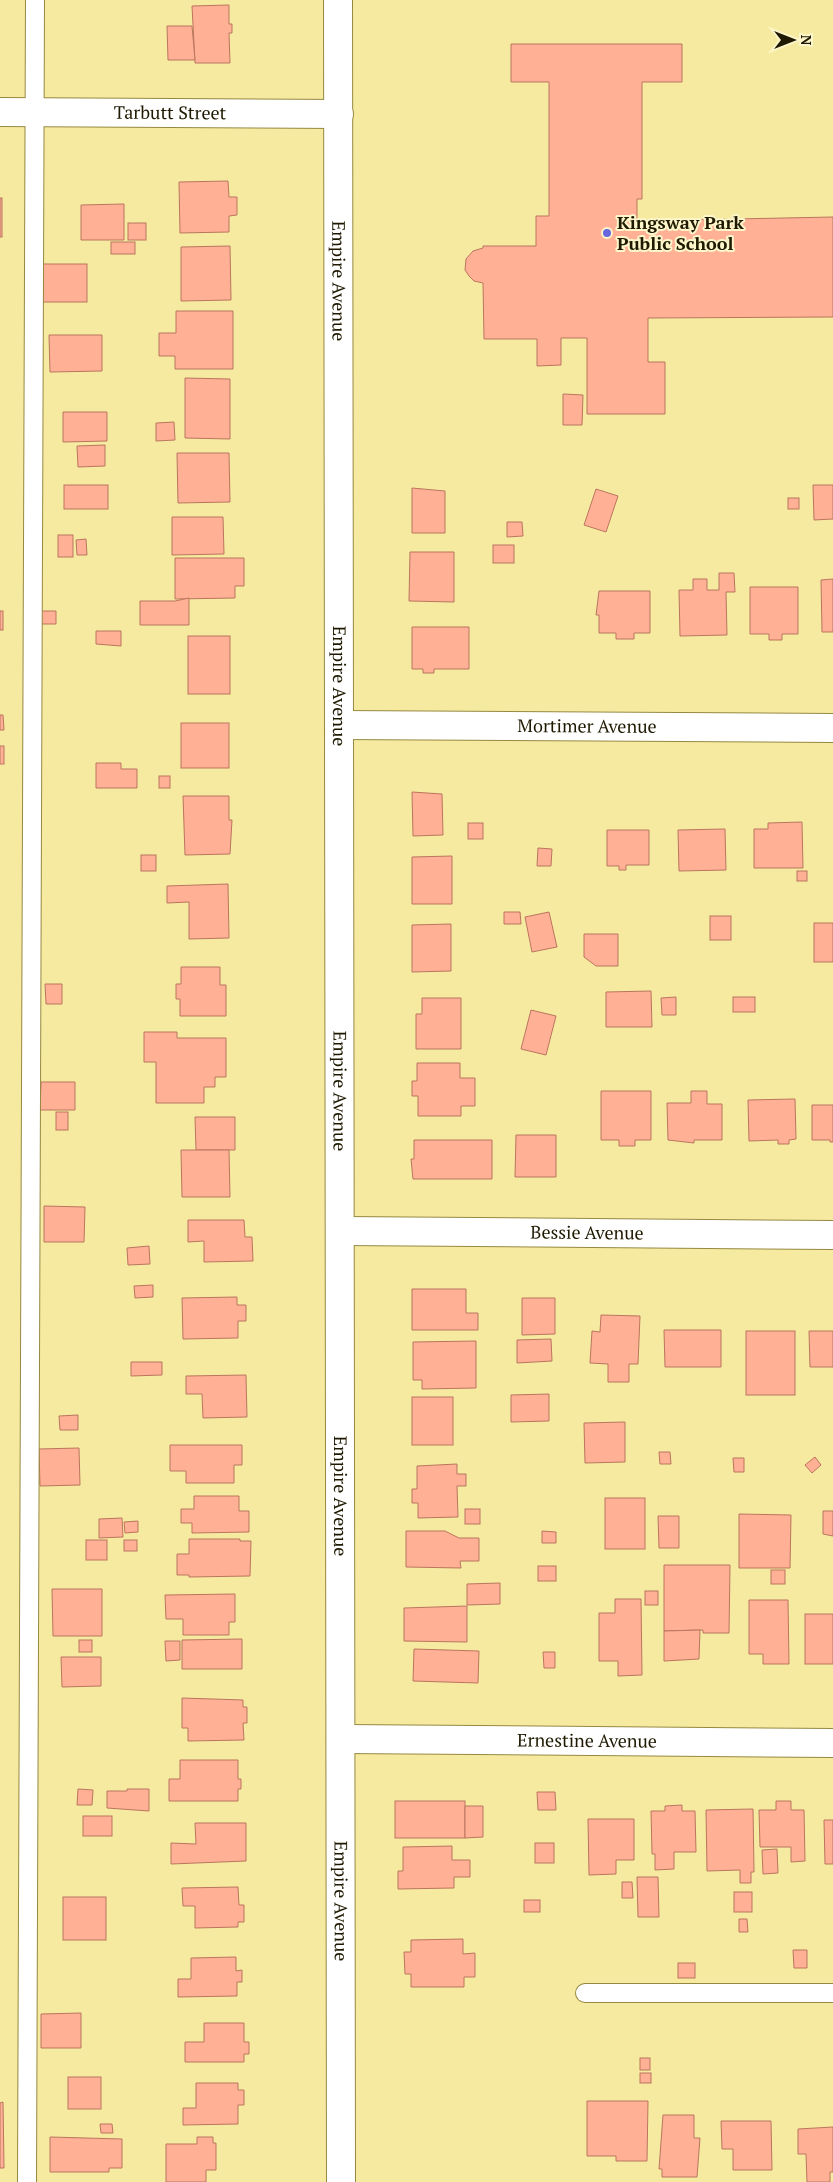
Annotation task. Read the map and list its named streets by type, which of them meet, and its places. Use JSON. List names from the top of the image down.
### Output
{
  "streets": {
    "street": [
      "Tarbutt Street",
      "Empire Avenue",
      "Mortimer Avenue",
      "Bessie Avenue",
      "Ernestine Avenue"
    ]
  },
  "crossings": [
    ["Tarbutt Street", "Empire Avenue"],
    ["Empire Avenue", "Mortimer Avenue"],
    ["Empire Avenue", "Bessie Avenue"],
    ["Empire Avenue", "Ernestine Avenue"]
  ],
  "places": ["Kingsway Park Public School"],
  "north": "right"
}
